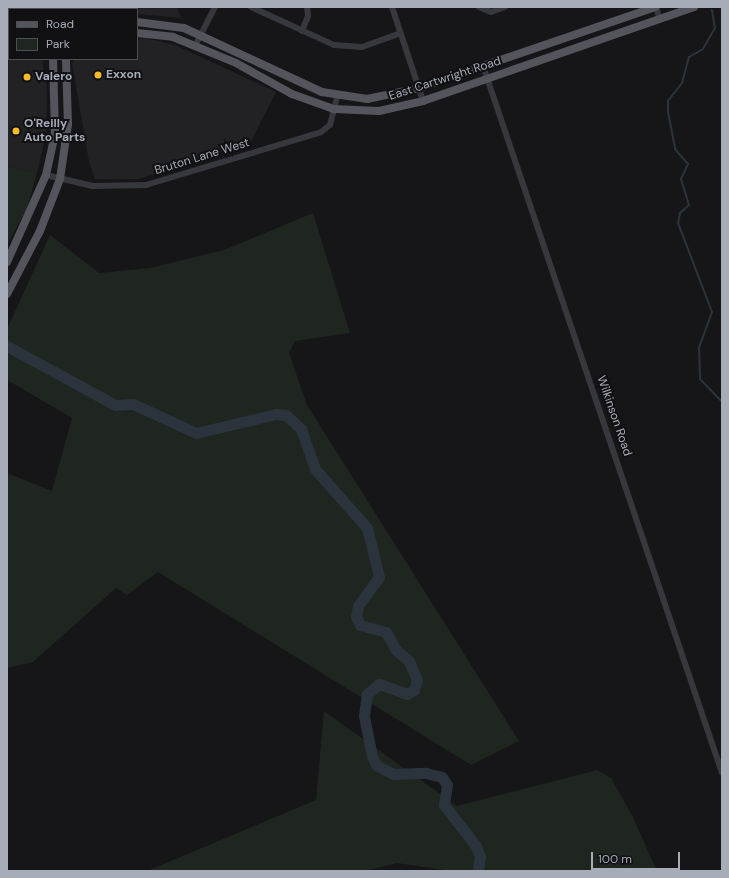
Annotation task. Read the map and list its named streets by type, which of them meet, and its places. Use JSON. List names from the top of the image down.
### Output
{
  "streets": {
    "main road": ["East Cartwright Road"],
    "street": ["Bruton Lane West", "Wilkinson Road"]
  },
  "crossings": [
    ["East Cartwright Road", "Bruton Lane West"],
    ["East Cartwright Road", "Wilkinson Road"]
  ],
  "places": ["Exxon", "Valero", "O'Reilly Auto Parts"],
  "legend": ["Road", "Park"],
  "scale_bar": "100 m"
}
